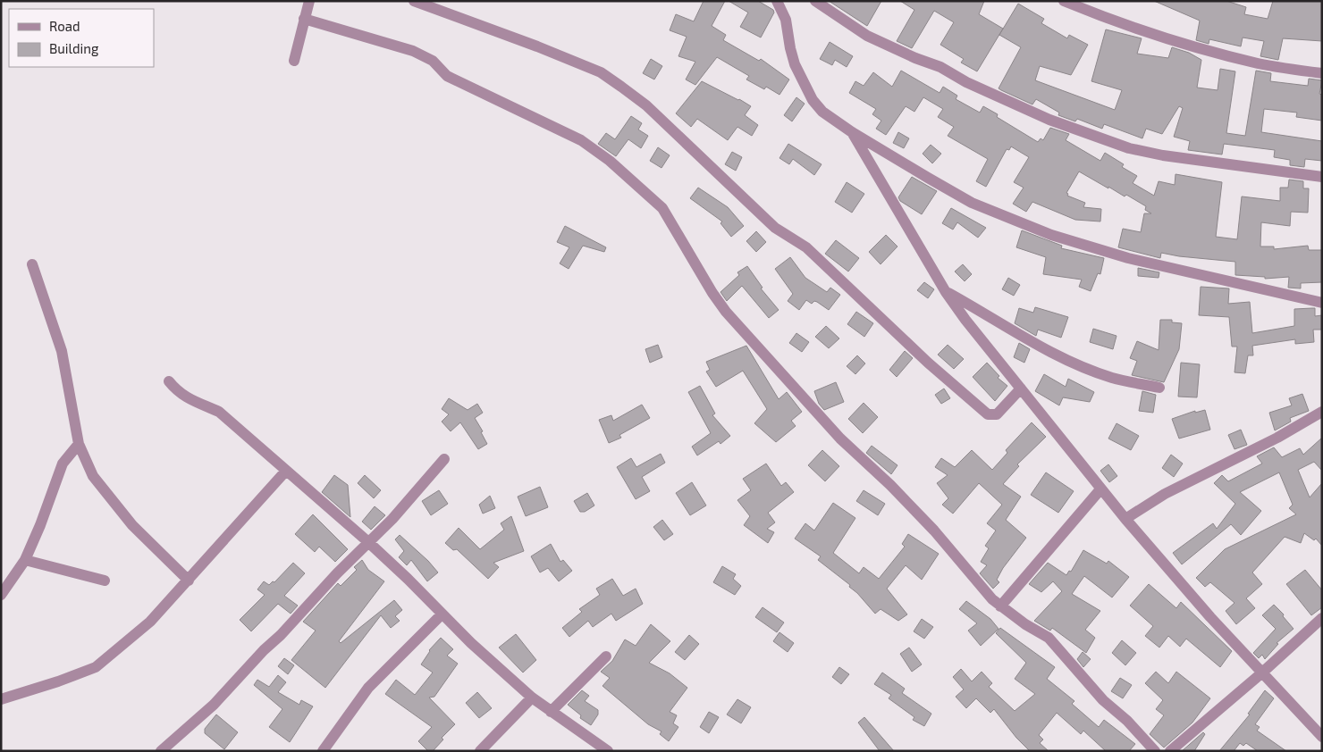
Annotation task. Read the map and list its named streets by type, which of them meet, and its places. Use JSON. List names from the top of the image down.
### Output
{
  "legend": ["Road", "Building"]
}
